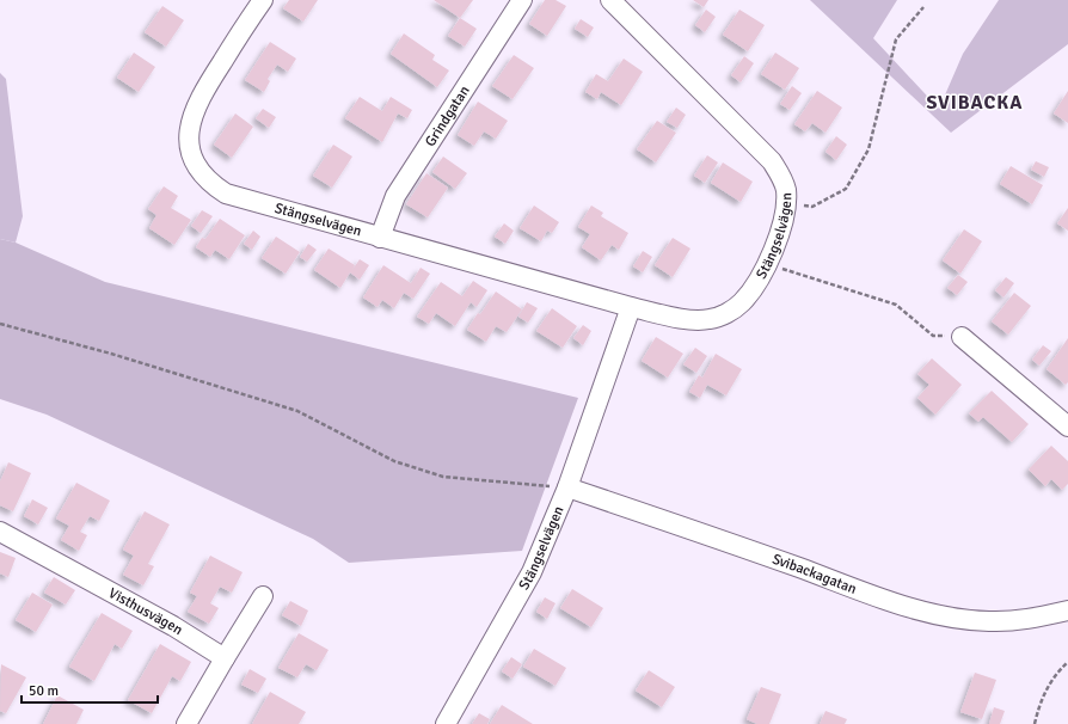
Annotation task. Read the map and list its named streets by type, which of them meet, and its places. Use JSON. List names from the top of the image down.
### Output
{
  "streets": {
    "street": [
      "Grindgatan",
      "Stängselvägen",
      "Svibackagatan",
      "Visthusvägen"
    ]
  },
  "crossings": [
    ["Grindgatan", "Stängselvägen"],
    ["Stängselvägen", "Svibackagatan"]
  ],
  "districts": ["SVIBACKA"],
  "scale_bar": "50 m"
}
